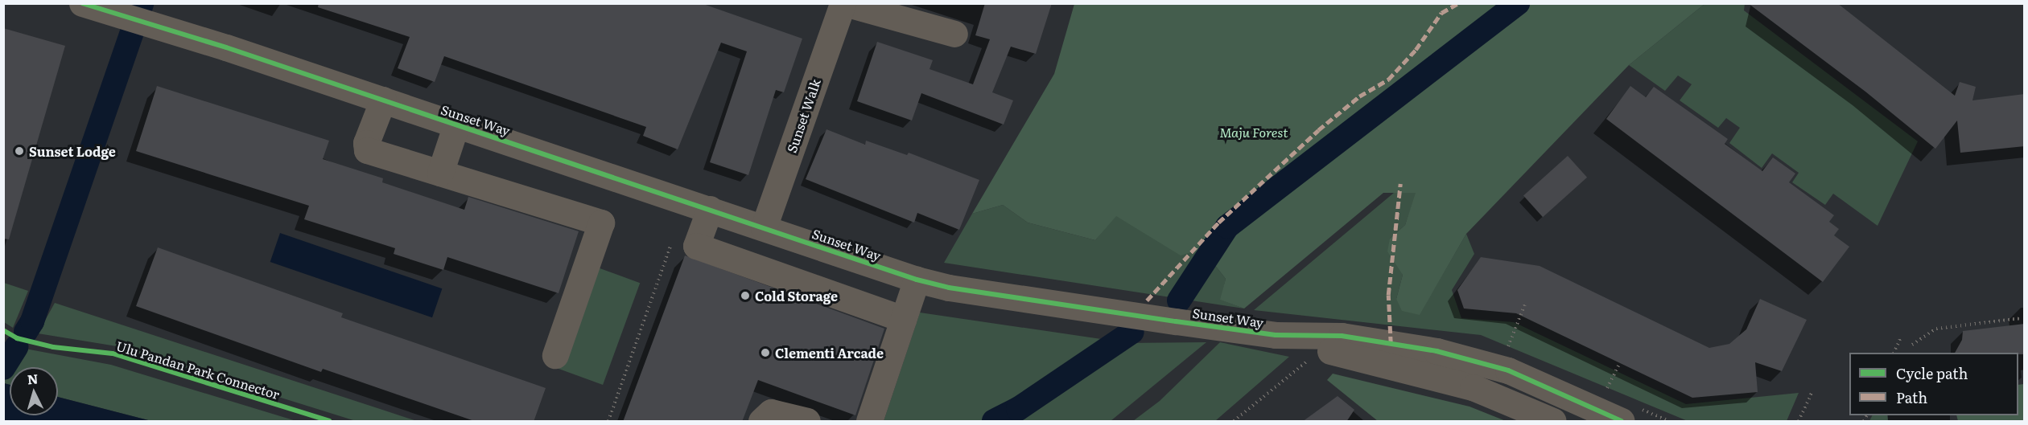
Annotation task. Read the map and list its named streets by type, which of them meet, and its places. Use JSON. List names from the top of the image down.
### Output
{
  "streets": {
    "street": ["Sunset Walk", "Sunset Way"],
    "cycle path": ["Ulu Pandan Park Connector"]
  },
  "crossings": [
    ["Sunset Walk", "Sunset Way"]
  ],
  "parks": ["Maju Forest"],
  "places": ["Sunset Lodge", "Cold Storage", "Clementi Arcade"],
  "legend": ["Cycle path", "Path"],
  "north": "top"
}
